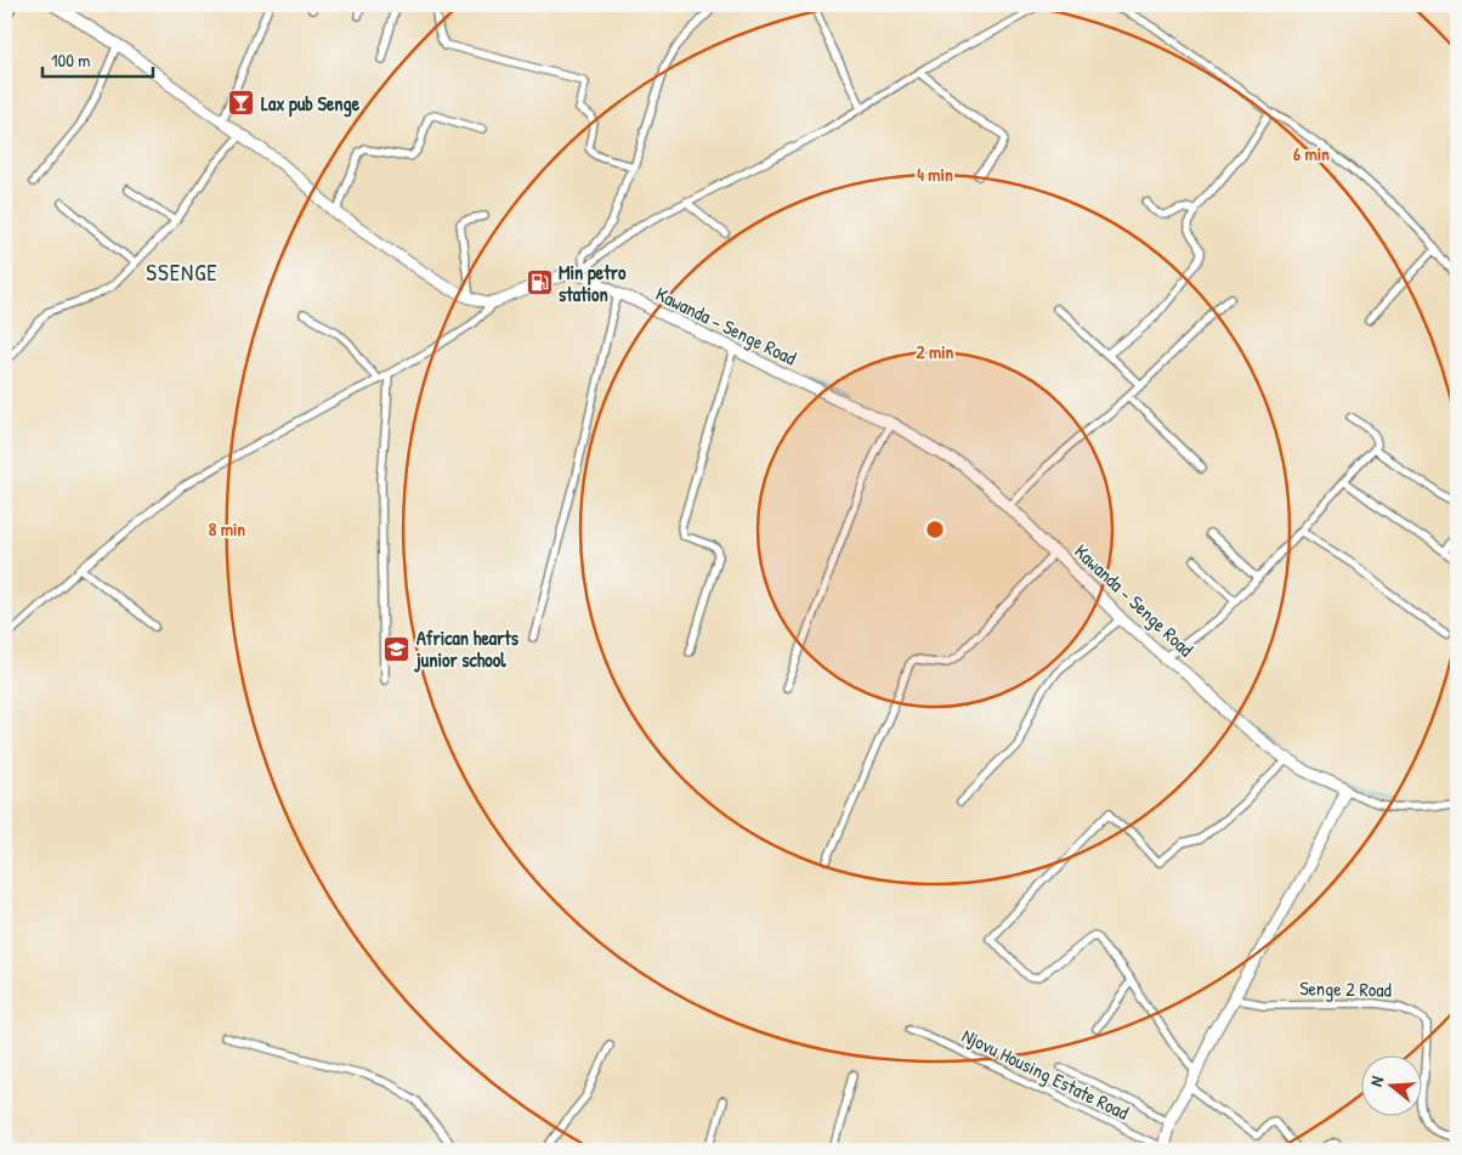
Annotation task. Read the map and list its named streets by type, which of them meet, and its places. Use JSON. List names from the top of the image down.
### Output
{
  "streets": {
    "street": ["Kawanda - Senge Road", "Senge 2 Road", "Njovu Housing Estate Road"]
  },
  "districts": ["SSENGE"],
  "places": {
    "bar": ["Lax pub Senge"],
    "fuel station": ["Min petro station"],
    "school or university": ["African hearts junior school"]
  },
  "scale_bar": "100 m",
  "north": "left",
  "rings": [
    "6 min",
    "4 min",
    "2 min",
    "8 min"
  ]
}
